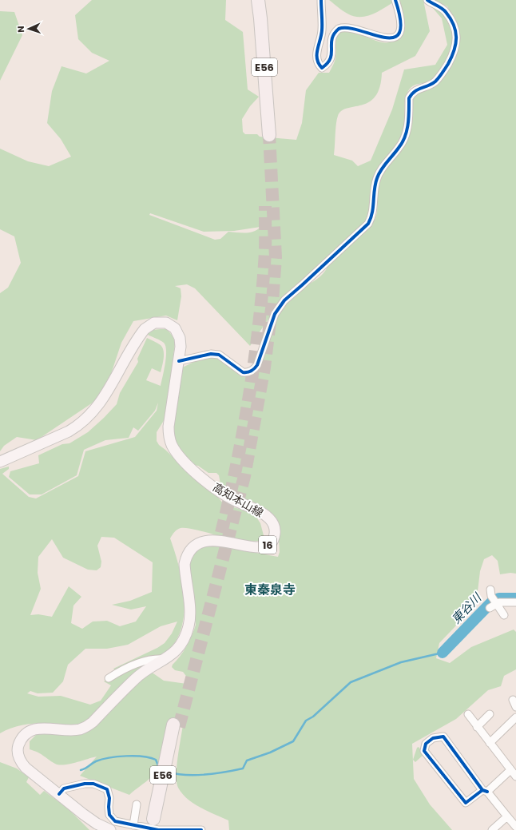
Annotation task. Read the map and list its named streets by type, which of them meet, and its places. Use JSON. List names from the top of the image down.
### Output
{
  "streets": {
    "highway": ["E56"],
    "main road": ["高知本山線", "16"]
  },
  "districts": ["東秦泉寺"],
  "water": ["東谷川"],
  "north": "left"
}
